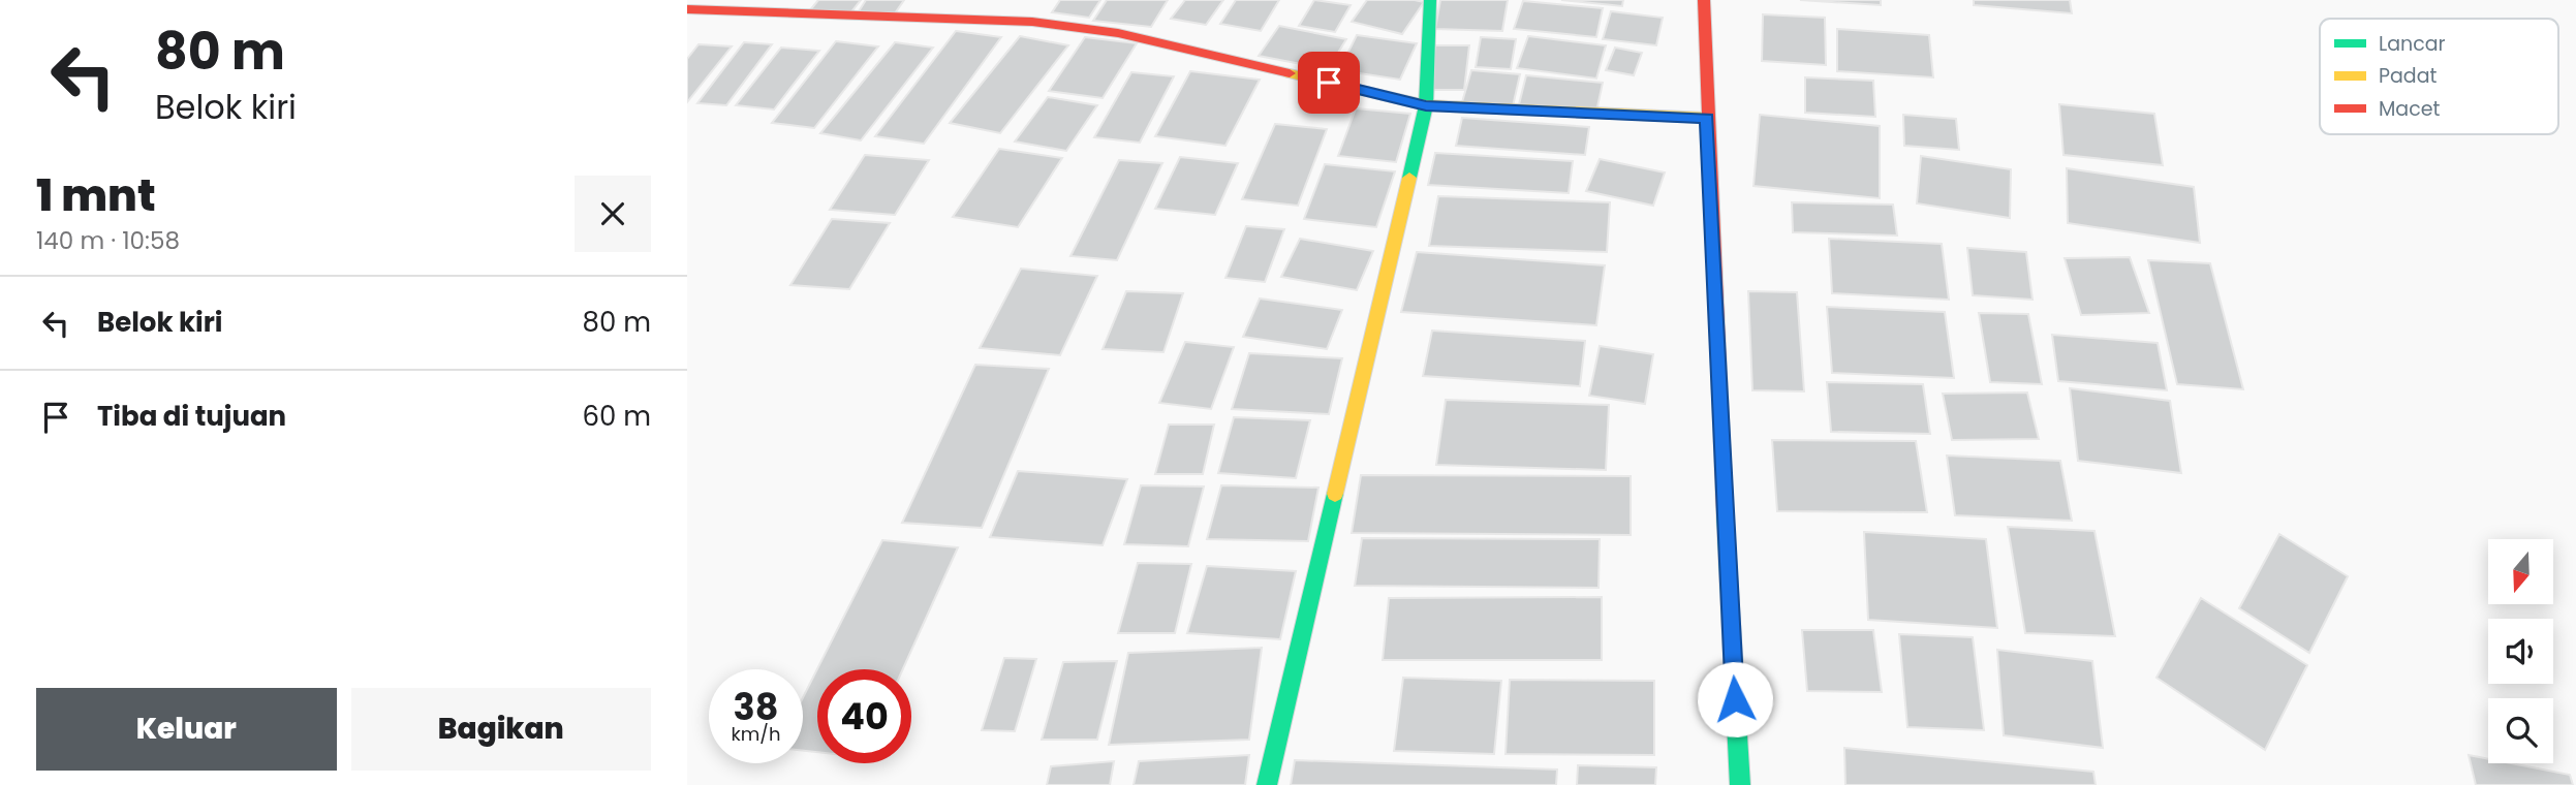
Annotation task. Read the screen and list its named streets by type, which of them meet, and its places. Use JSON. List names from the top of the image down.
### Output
{
  "legend": ["Lancar", "Padat", "Macet"],
  "north": "bottom",
  "page": {
    "turn": ["80 m", "Belok kiri"],
    "heading": ["1 mnt", "140 m · 10:58"],
    "list": [
      {
        "name": "Belok kiri",
        "value": "80 m"
      },
      {
        "name": "Tiba di tujuan",
        "value": "60 m"
      }
    ],
    "speed": "38 km/h",
    "limit": "40",
    "buttons": ["Keluar", "Bagikan"]
  }
}
